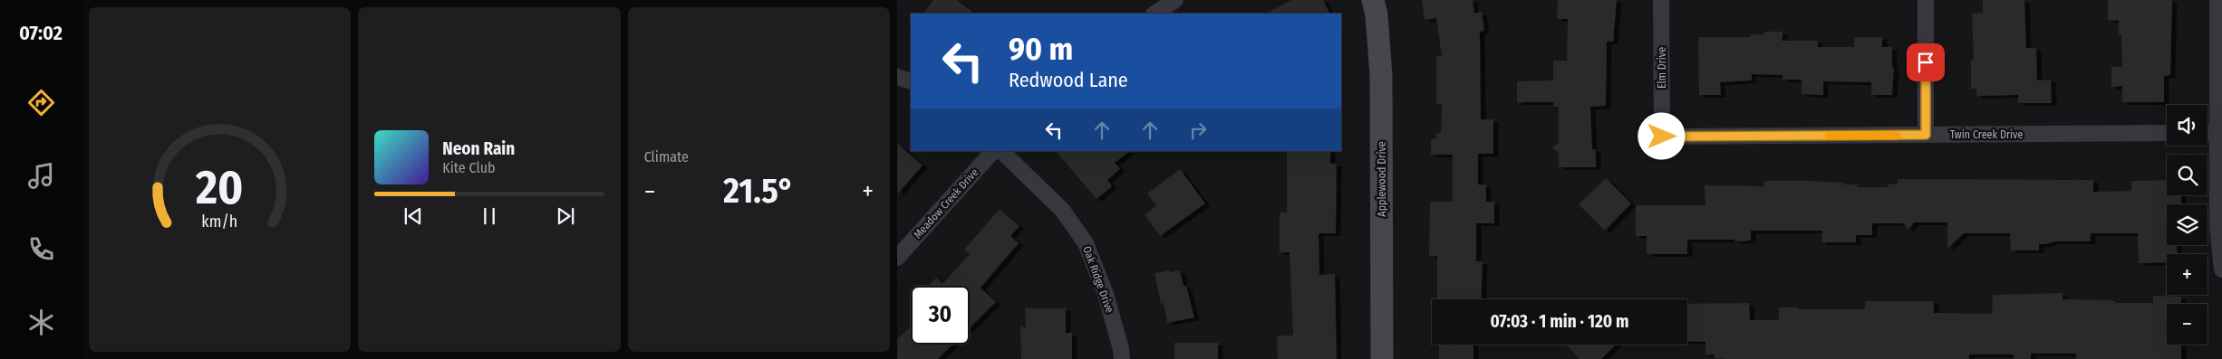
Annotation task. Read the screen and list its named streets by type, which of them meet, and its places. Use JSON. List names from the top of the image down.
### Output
{
  "streets": {
    "street": [
      "Elm Drive",
      "Twin Creek Drive",
      "Applewood Drive",
      "Meadow Creek Drive",
      "Oak Ridge Drive"
    ]
  },
  "crossings": [
    ["Elm Drive", "Twin Creek Drive"]
  ],
  "page": {
    "tabs": "07:02",
    "tile": "Climate",
    "turn": ["90 m", "Redwood Lane"],
    "map_buttons": ["+", "−"],
    "song": ["Neon Rain", "Kite Club"],
    "heat": ["−", "21.5°", "+"],
    "limit": "30",
    "trip": "07:03 · 1 min · 120 m",
    "gauge": ["20", "km/h"]
  }
}
